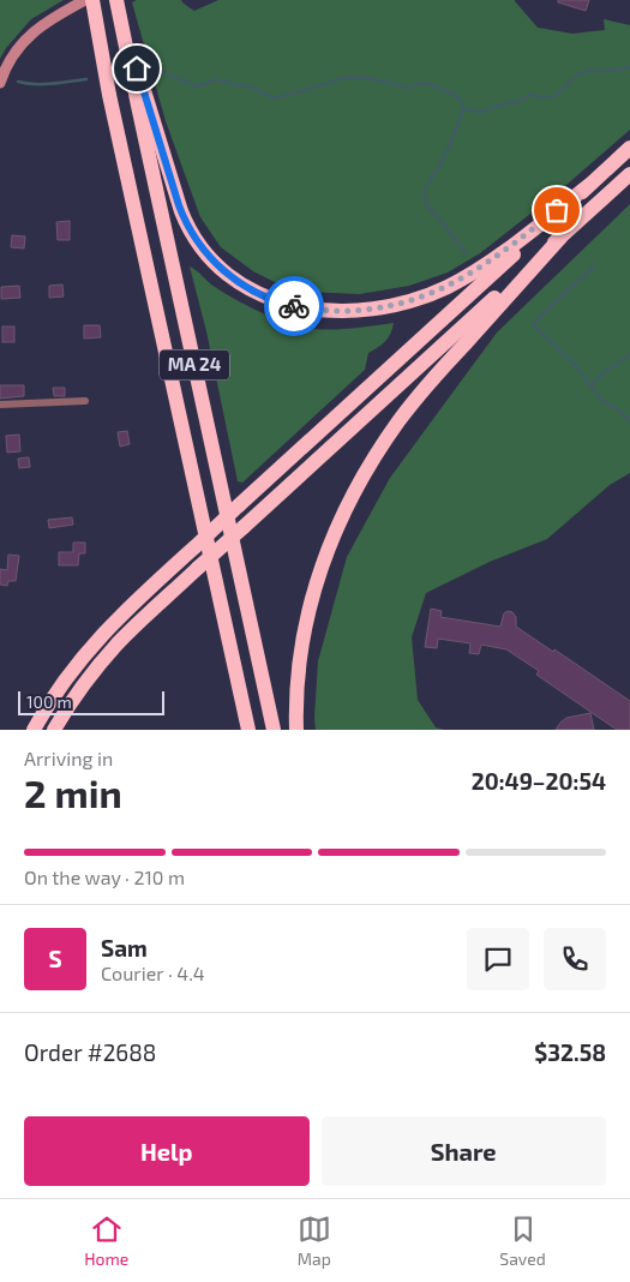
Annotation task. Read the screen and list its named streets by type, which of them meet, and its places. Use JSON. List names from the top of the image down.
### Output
{
  "streets": {
    "highway": ["MA 24"]
  },
  "scale_bar": "100 m",
  "page": {
    "scale": "100 m",
    "heading": ["2 min", "Arriving in", "20:49–20:54"],
    "panel": [
      "Sam",
      "Courier · 4.4",
      "Order #2688",
      "$32.58"
    ],
    "bar": "On the way · 210 m",
    "round": "S",
    "buttons": ["Help", "Share"],
    "tabs": ["Home", "Map", "Saved"]
  }
}
